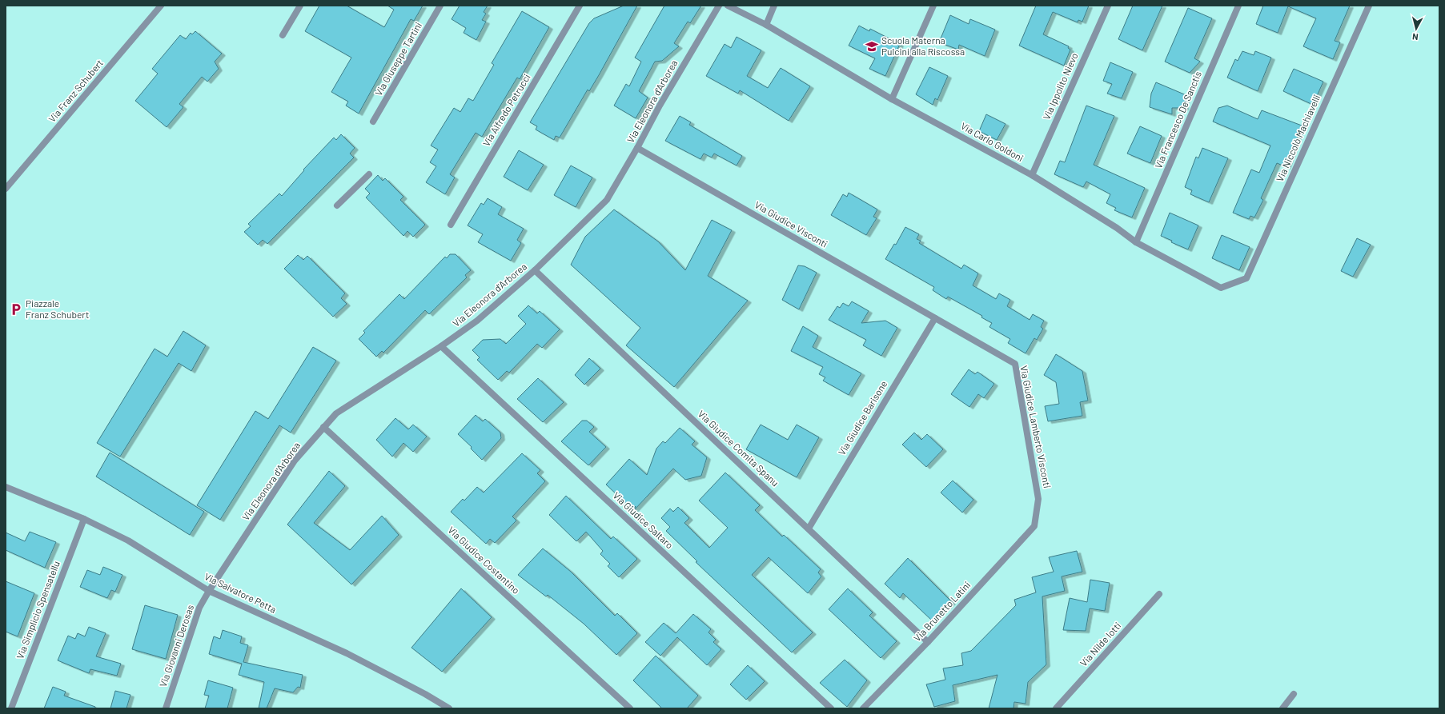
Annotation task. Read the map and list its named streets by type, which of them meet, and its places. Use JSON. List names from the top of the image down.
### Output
{
  "streets": {
    "street": [
      "Via Giuseppe Tartini",
      "Via Ippolito Nievo",
      "Via Franz Schubert",
      "Via Eleonora d'Arborea",
      "Via Alfredo Petrucci",
      "Via Francesco De Sanctis",
      "Via Niccolò Machiavelli",
      "Via Carlo Goldoni",
      "Via Giudice Visconti",
      "Via Giudice Barisone",
      "Via Giudice Lamberto Visconti",
      "Via Giudice Comita Spanu",
      "Via Giudice Saltaro",
      "Via Giudice Costantino",
      "Via Salvatore Petta",
      "Via Simplicio Spensatellu",
      "Via Brunetto Latini",
      "Via Nilde Iotti",
      "Via Giovanni Derosas"
    ]
  },
  "crossings": [
    ["Via Ippolito Nievo", "Via Carlo Goldoni"],
    ["Via Eleonora d'Arborea", "Via Giudice Visconti"],
    ["Via Eleonora d'Arborea", "Via Giudice Comita Spanu"],
    ["Via Eleonora d'Arborea", "Via Giudice Saltaro"],
    ["Via Eleonora d'Arborea", "Via Giudice Costantino"],
    ["Via Eleonora d'Arborea", "Via Salvatore Petta"],
    ["Via Eleonora d'Arborea", "Via Giovanni Derosas"],
    ["Via Francesco De Sanctis", "Via Carlo Goldoni"],
    ["Via Niccolò Machiavelli", "Via Carlo Goldoni"],
    ["Via Giudice Visconti", "Via Giudice Barisone"],
    ["Via Giudice Visconti", "Via Giudice Lamberto Visconti"],
    ["Via Giudice Barisone", "Via Giudice Lamberto Visconti"],
    ["Via Giudice Barisone", "Via Giudice Comita Spanu"],
    ["Via Giudice Lamberto Visconti", "Via Brunetto Latini"],
    ["Via Giudice Comita Spanu", "Via Brunetto Latini"],
    ["Via Salvatore Petta", "Via Simplicio Spensatellu"],
    ["Via Salvatore Petta", "Via Giovanni Derosas"]
  ],
  "places": {
    "school or university": ["Scuola Materna Pulcini alla Riscossa"],
    "parking": ["Piazzale Franz Schubert"]
  },
  "north": "bottom"
}
